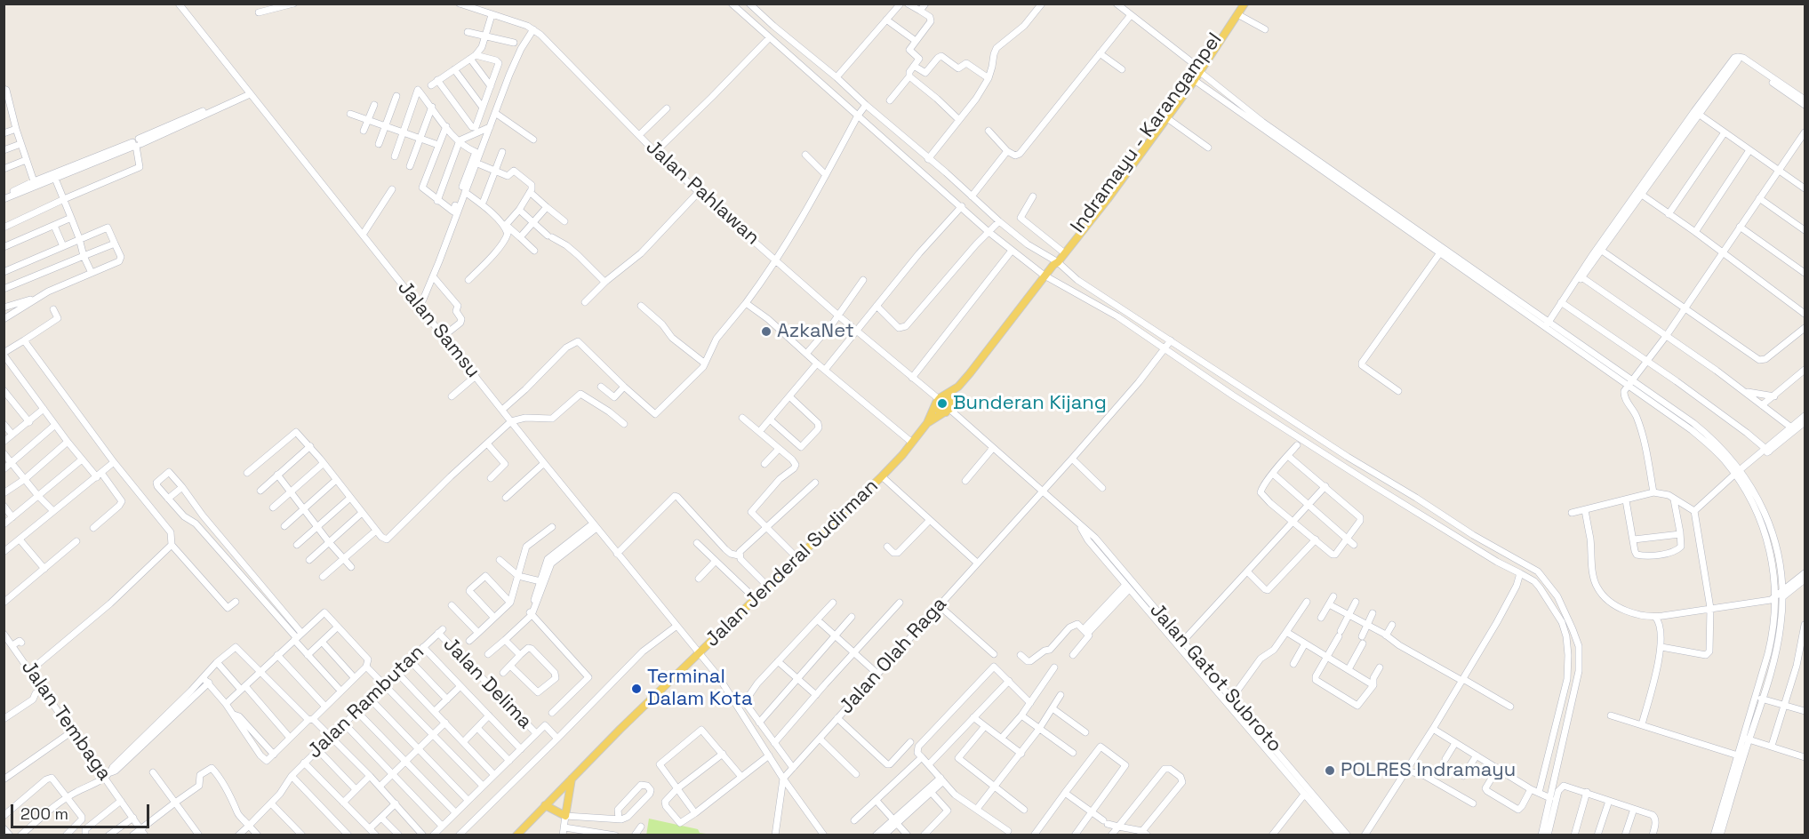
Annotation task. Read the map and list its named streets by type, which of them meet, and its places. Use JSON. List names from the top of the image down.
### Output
{
  "streets": {
    "main road": ["Indramayu - Karangampel", "Jalan Jenderal Sudirman"],
    "street": [
      "Jalan Pahlawan",
      "Jalan Samsu",
      "Jalan Olah Raga",
      "Jalan Gatot Subroto",
      "Jalan Delima",
      "Jalan Rambutan",
      "Jalan Tembaga"
    ]
  },
  "crossings": [
    ["Jalan Samsu", "Jalan Jenderal Sudirman"],
    ["Jalan Samsu", "Jalan Olah Raga"],
    ["Jalan Olah Raga", "Jalan Gatot Subroto"],
    ["Jalan Delima", "Jalan Rambutan"]
  ],
  "places": [
    "AzkaNet",
    "Bunderan Kijang",
    "Terminal Dalam Kota",
    "POLRES Indramayu"
  ],
  "scale_bar": "200 m"
}
